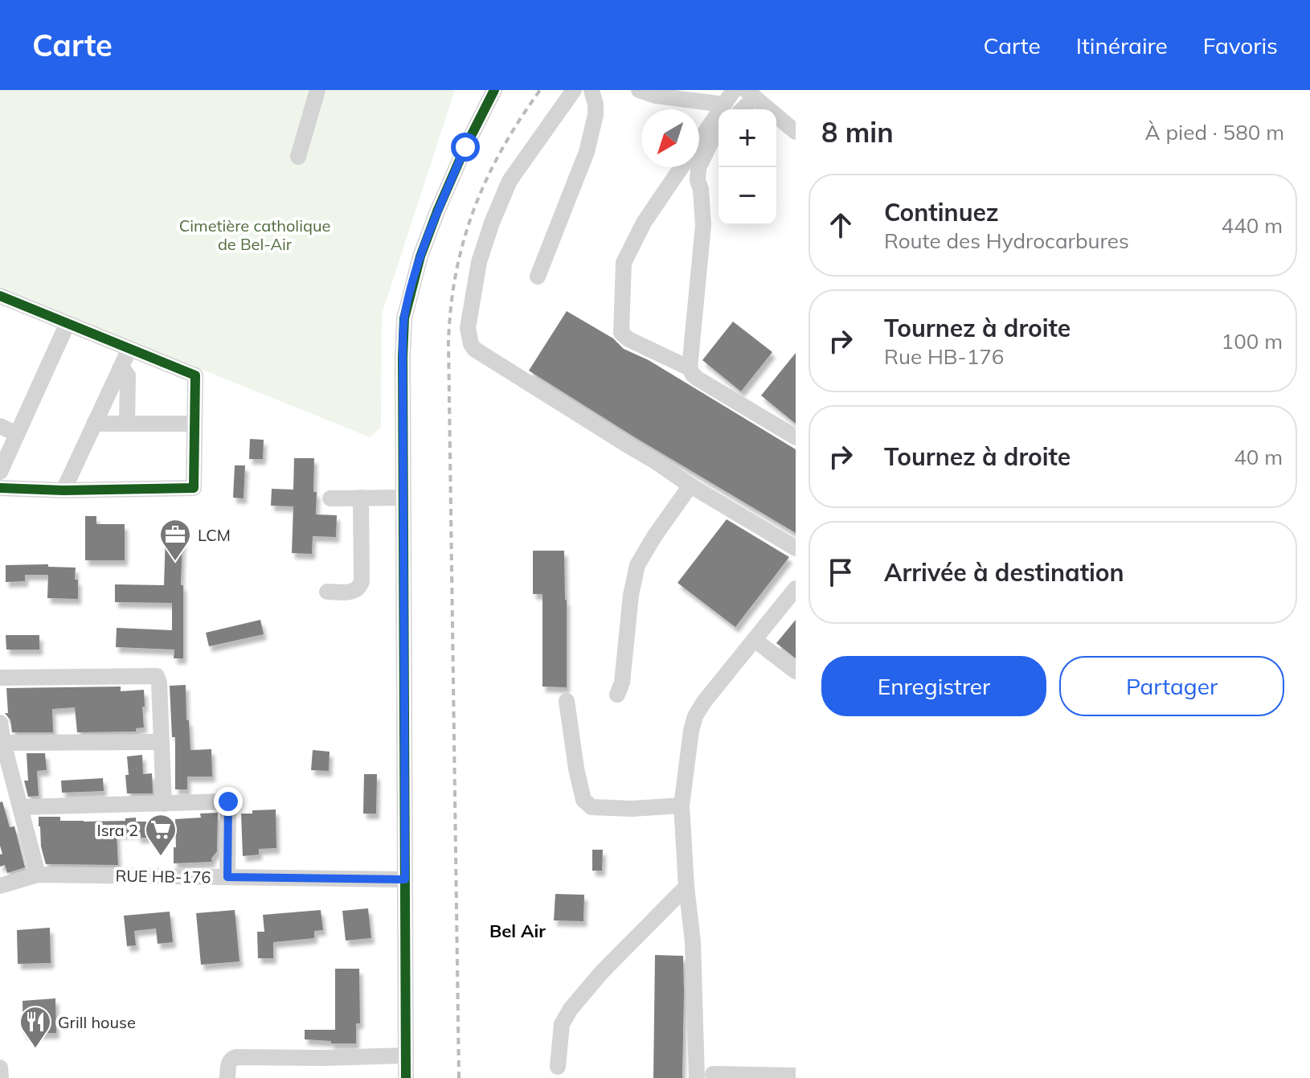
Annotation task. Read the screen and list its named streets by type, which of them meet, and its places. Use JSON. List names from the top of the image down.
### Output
{
  "streets": {
    "street": ["RUE HB-176"]
  },
  "districts": ["Bel Air"],
  "parks": ["Cimetière catholique de Bel-Air"],
  "places": {
    "office": ["LCM"],
    "supermarket": ["Isra 2"],
    "restaurant": ["Grill house"]
  },
  "north": "bottom left",
  "page": {
    "header": "Carte",
    "nav": ["Carte", "Itinéraire", "Favoris"],
    "heading": ["8 min", "À pied · 580 m"],
    "map_buttons": ["+", "−"],
    "list": [
      ["Continuez", "Route des Hydrocarbures", "440 m"],
      ["Tournez à droite", "Rue HB-176", "100 m"],
      ["Tournez à droite", "40 m"],
      "Arrivée à destination"
    ],
    "buttons": ["Enregistrer", "Partager"]
  }
}
